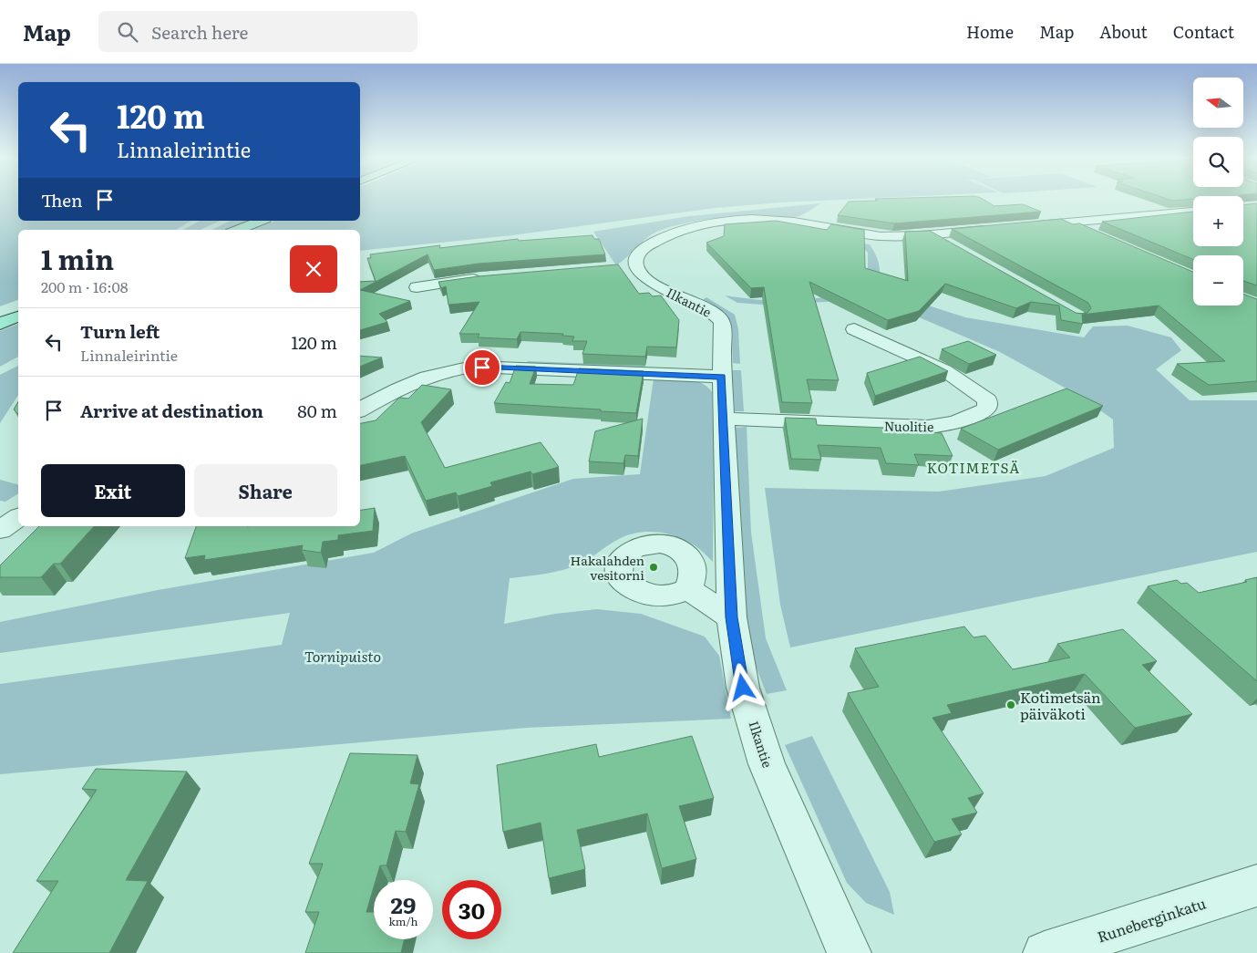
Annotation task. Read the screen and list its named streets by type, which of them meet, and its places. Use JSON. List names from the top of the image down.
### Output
{
  "streets": {
    "street": ["Ilkantie", "Nuolitie", "Runeberginkatu"]
  },
  "crossings": [
    ["Ilkantie", "Nuolitie"]
  ],
  "districts": ["KOTIMETSÄ"],
  "parks": ["Tornipuisto"],
  "places": ["Hakalahden vesitorni", "Kotimetsän päiväkoti"],
  "north": "left",
  "page": {
    "header": "Map",
    "search": "Search here",
    "nav": [
      "Home",
      "Map",
      "About",
      "Contact"
    ],
    "map_buttons": ["+", "−"],
    "turn": ["120 m", "Linnaleirintie"],
    "then": "Then",
    "heading": ["1 min", "200 m · 16:08"],
    "list": [
      {
        "name": "Turn left",
        "note": "Linnaleirintie",
        "value": "120 m"
      },
      {
        "name": "Arrive at destination",
        "value": "80 m"
      }
    ],
    "buttons": ["Exit", "Share"],
    "speed": "29 km/h",
    "limit": "30"
  }
}
